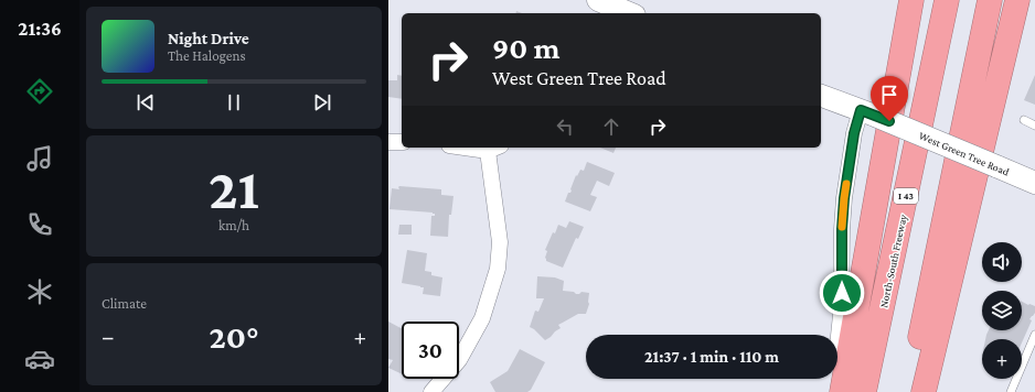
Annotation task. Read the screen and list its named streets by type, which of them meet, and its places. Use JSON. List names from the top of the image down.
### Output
{
  "streets": {
    "highway": ["I 43", "North-South Freeway"],
    "street": ["West Green Tree Road"]
  },
  "page": {
    "tabs": "21:36",
    "turn": ["90 m", "West Green Tree Road"],
    "song": ["Night Drive", "The Halogens"],
    "tile": [
      ["21", "km/h"],
      "Climate"
    ],
    "map_buttons": "+",
    "heat": ["−", "20°", "+"],
    "limit": "30",
    "trip": "21:37 · 1 min · 110 m"
  }
}
